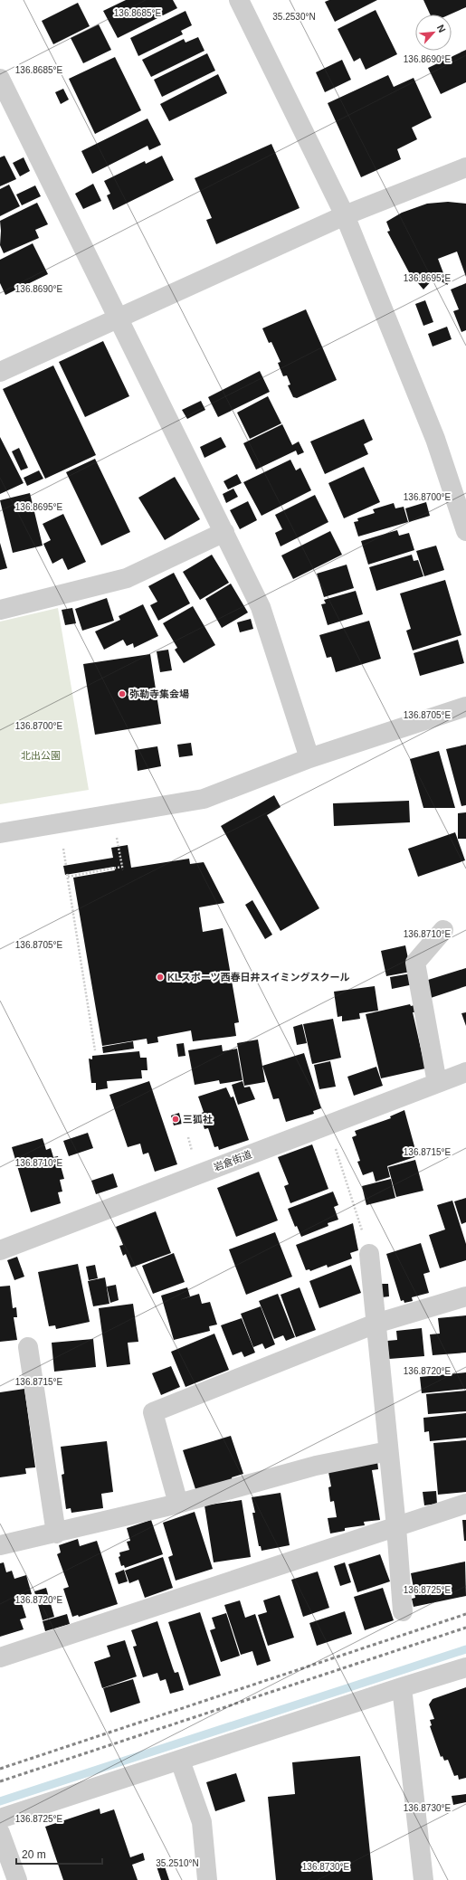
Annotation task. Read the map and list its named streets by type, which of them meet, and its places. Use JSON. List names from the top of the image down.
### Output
{
  "streets": {
    "street": ["岩倉街道"]
  },
  "parks": ["北出公園"],
  "places": ["弥勒寺集会場", "KLスポーツ西春日井スイミングスクール", "三狐社"],
  "scale_bar": "20 m",
  "north": "top right",
  "coordinates": [
    "136.8685°E",
    "35.2530°N",
    "136.8690°E",
    "136.8695°E",
    "136.8700°E",
    "136.8705°E",
    "136.8710°E",
    "136.8715°E",
    "136.8720°E",
    "136.8725°E",
    "136.8730°E",
    "35.2510°N"
  ]
}
